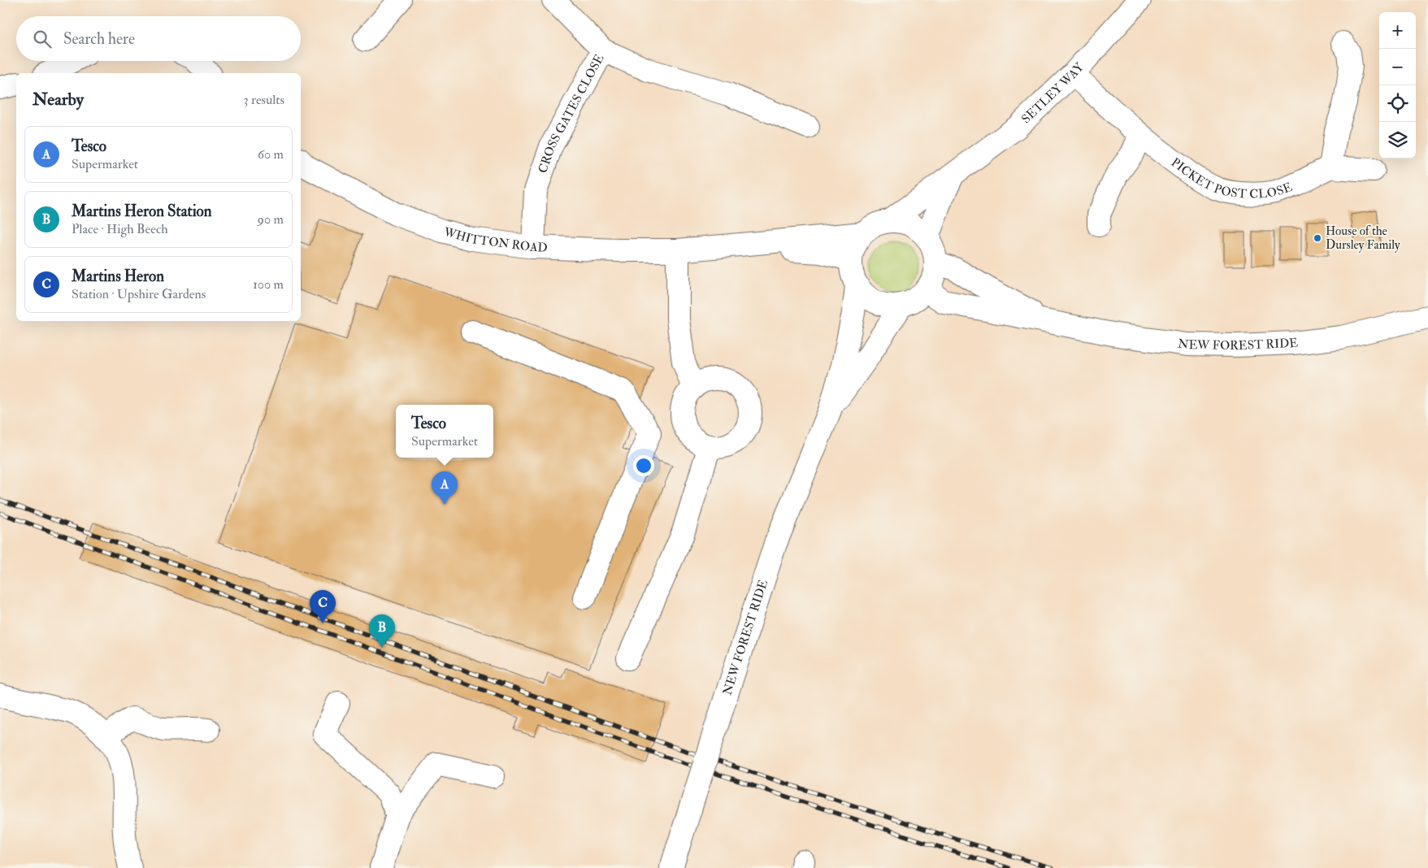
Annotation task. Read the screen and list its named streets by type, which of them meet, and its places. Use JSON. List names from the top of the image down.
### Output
{
  "streets": {
    "street": [
      "SETLEY WAY",
      "CROSS GATES CLOSE",
      "PICKET POST CLOSE",
      "WHITTON ROAD",
      "NEW FOREST RIDE"
    ]
  },
  "crossings": [
    ["SETLEY WAY", "PICKET POST CLOSE"],
    ["SETLEY WAY", "WHITTON ROAD"],
    ["SETLEY WAY", "NEW FOREST RIDE"],
    ["CROSS GATES CLOSE", "WHITTON ROAD"],
    ["WHITTON ROAD", "NEW FOREST RIDE"]
  ],
  "places": ["House of the Dursley Family"],
  "page": {
    "map_buttons": ["+", "−"],
    "search": "Search here",
    "heading": ["Nearby", "3 results"],
    "list": [
      {
        "mark": "A",
        "name": "Tesco",
        "note": "Supermarket",
        "value": "60 m"
      },
      {
        "mark": "B",
        "name": "Martins Heron Station",
        "note": "Place · High Beech",
        "value": "90 m"
      },
      {
        "mark": "C",
        "name": "Martins Heron",
        "note": "Station · Upshire Gardens",
        "value": "100 m"
      }
    ],
    "popup": ["Tesco", "Supermarket"],
    "pins": ["A", "C", "B"]
  }
}
